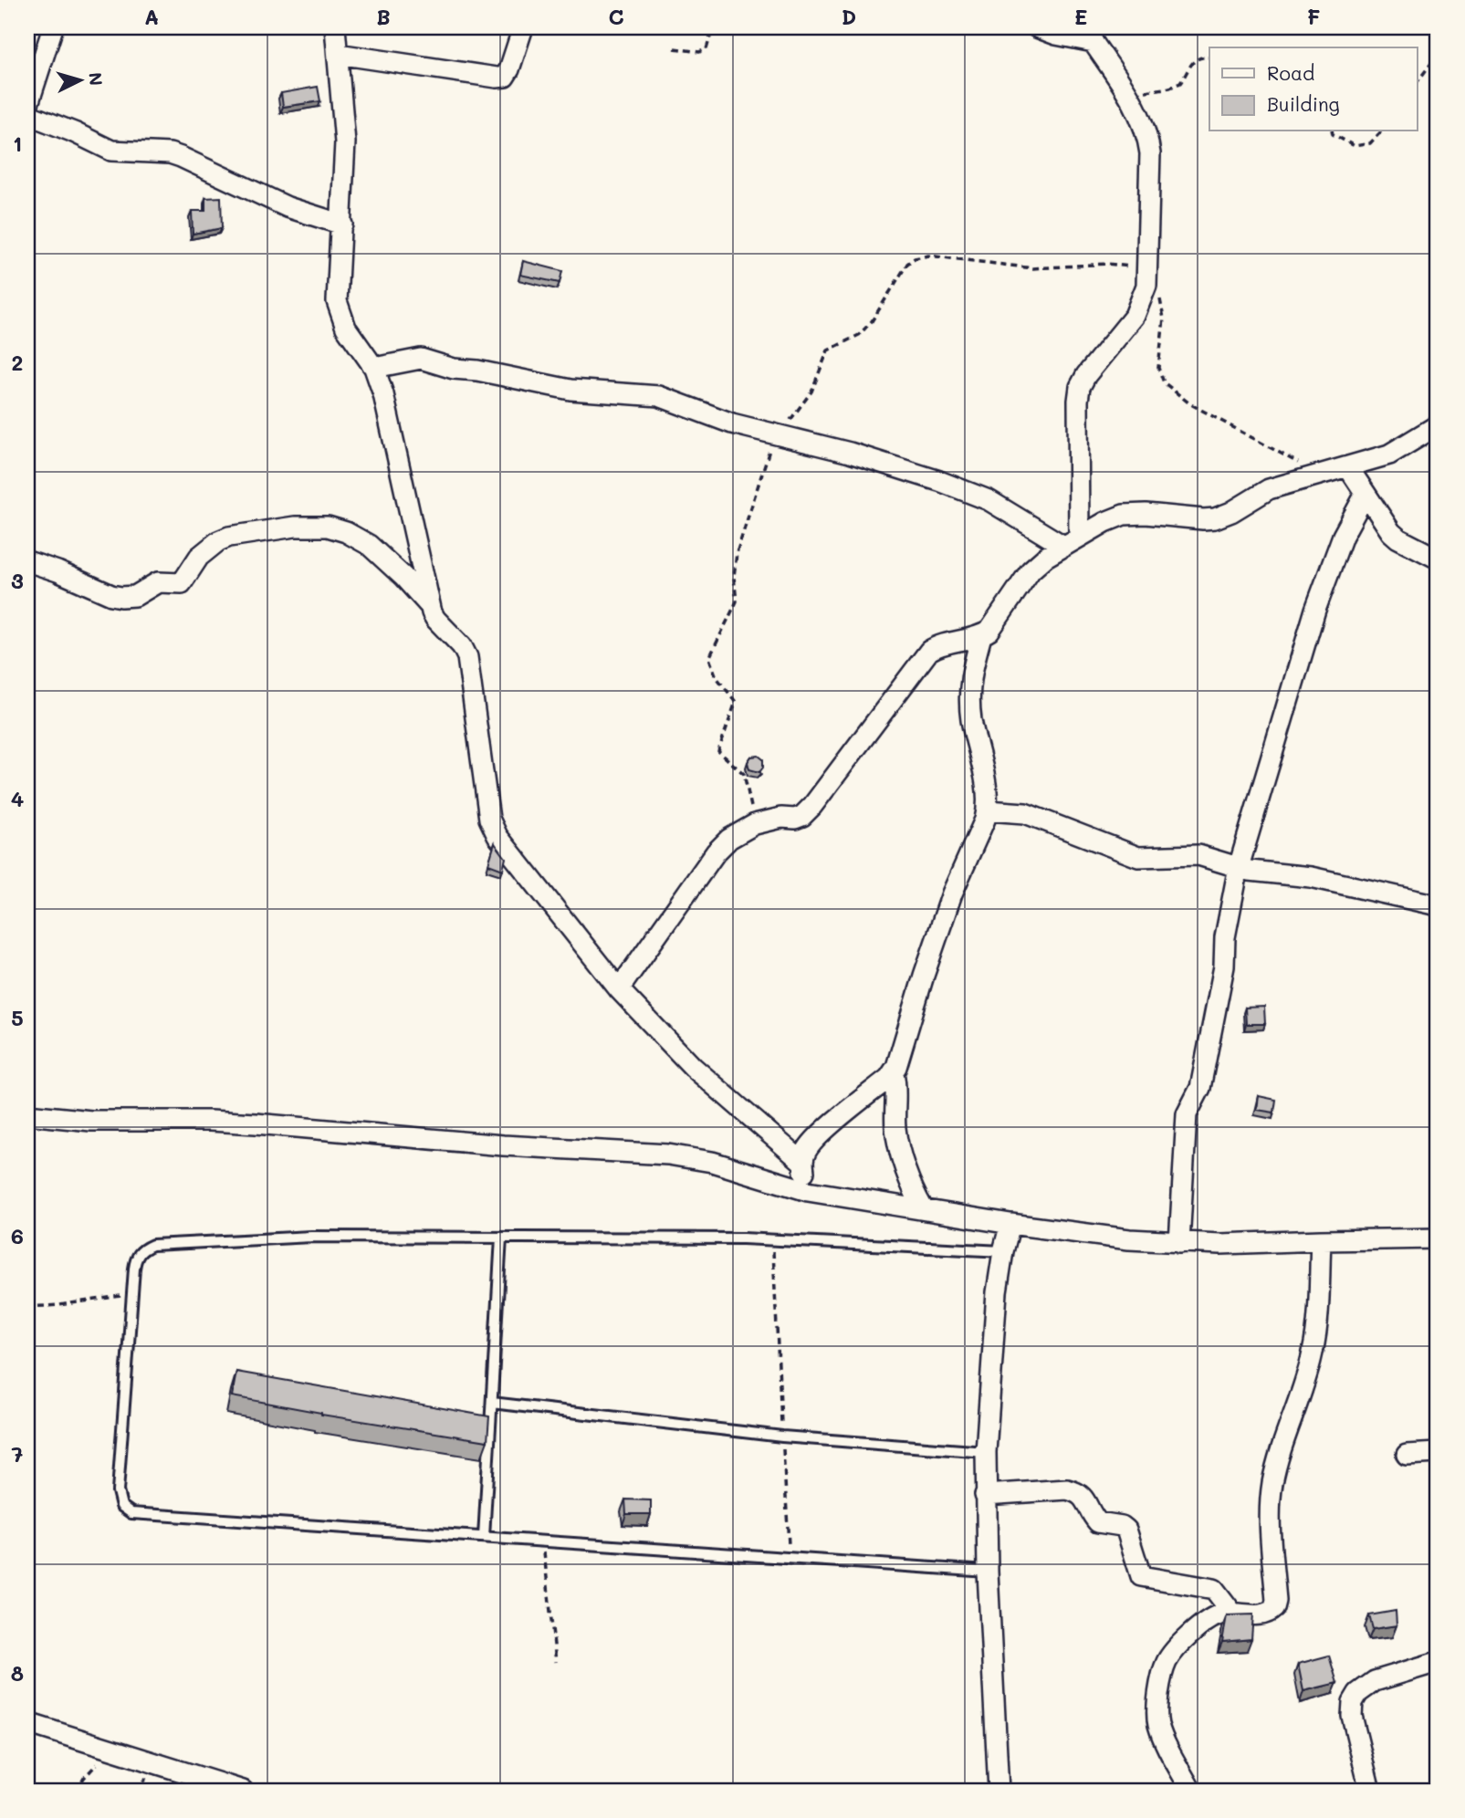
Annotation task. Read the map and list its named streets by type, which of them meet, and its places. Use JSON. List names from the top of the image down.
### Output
{
  "legend": ["Road", "Building"],
  "north": "right",
  "grid": {
    "columns": [
      "A",
      "B",
      "C",
      "D",
      "E",
      "F"
    ],
    "rows": [
      "1",
      "2",
      "3",
      "4",
      "5",
      "6",
      "7",
      "8"
    ]
  }
}
